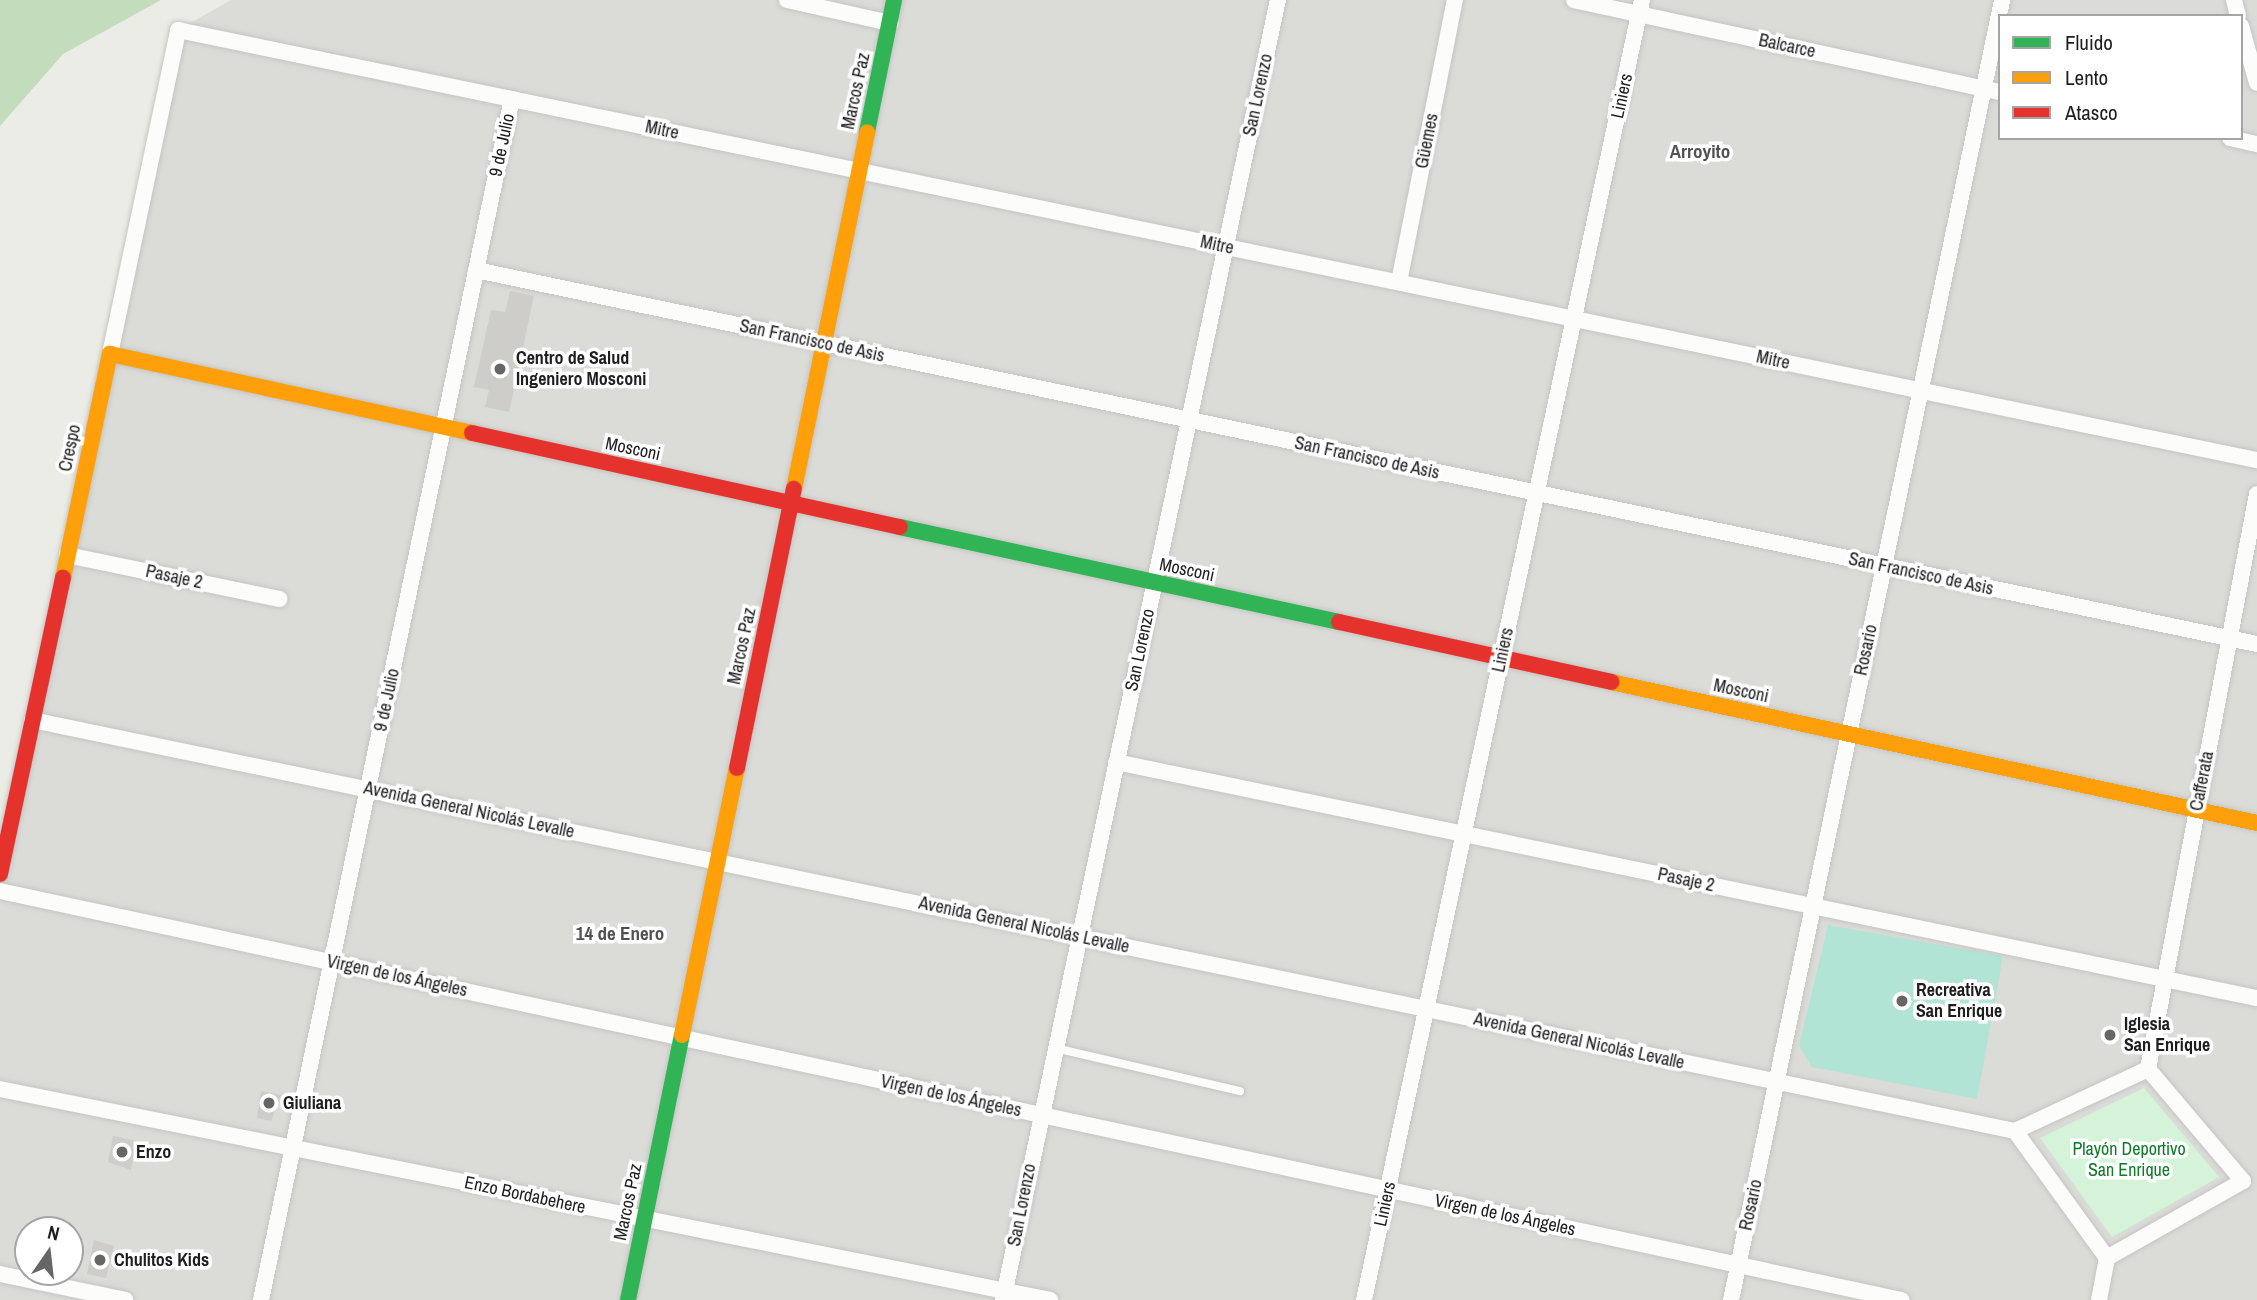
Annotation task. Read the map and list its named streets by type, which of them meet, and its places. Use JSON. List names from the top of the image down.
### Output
{
  "streets": {
    "street": [
      "Balcarce",
      "Marcos Paz",
      "San Lorenzo",
      "Liniers",
      "Mitre",
      "Güemes",
      "9 de Julio",
      "San Francisco de Asis",
      "Crespo",
      "Mosconi",
      "Pasaje 2",
      "Rosario",
      "Cafferata",
      "Avenida General Nicolás Levalle",
      "Virgen de los Ángeles",
      "Enzo Bordabehere"
    ]
  },
  "crossings": [
    ["Balcarce", "Liniers"],
    ["Balcarce", "Rosario"],
    ["Marcos Paz", "Mitre"],
    ["Marcos Paz", "San Francisco de Asis"],
    ["Marcos Paz", "Mosconi"],
    ["Marcos Paz", "Avenida General Nicolás Levalle"],
    ["Marcos Paz", "Virgen de los Ángeles"],
    ["Marcos Paz", "Enzo Bordabehere"],
    ["San Lorenzo", "Mitre"],
    ["San Lorenzo", "San Francisco de Asis"],
    ["San Lorenzo", "Mosconi"],
    ["San Lorenzo", "Pasaje 2"],
    ["San Lorenzo", "Avenida General Nicolás Levalle"],
    ["San Lorenzo", "Virgen de los Ángeles"],
    ["San Lorenzo", "Enzo Bordabehere"],
    ["Liniers", "Mitre"],
    ["Liniers", "San Francisco de Asis"],
    ["Liniers", "Mosconi"],
    ["Liniers", "Pasaje 2"],
    ["Liniers", "Avenida General Nicolás Levalle"],
    ["Liniers", "Virgen de los Ángeles"],
    ["Mitre", "Güemes"],
    ["Mitre", "9 de Julio"],
    ["Mitre", "Crespo"],
    ["Mitre", "Rosario"],
    ["9 de Julio", "San Francisco de Asis"],
    ["9 de Julio", "Mosconi"],
    ["9 de Julio", "Avenida General Nicolás Levalle"],
    ["9 de Julio", "Virgen de los Ángeles"],
    ["9 de Julio", "Enzo Bordabehere"],
    ["San Francisco de Asis", "Rosario"],
    ["San Francisco de Asis", "Cafferata"],
    ["Crespo", "Mosconi"],
    ["Crespo", "Pasaje 2"],
    ["Crespo", "Avenida General Nicolás Levalle"],
    ["Mosconi", "Rosario"],
    ["Mosconi", "Cafferata"],
    ["Pasaje 2", "Rosario"],
    ["Pasaje 2", "Cafferata"],
    ["Rosario", "Avenida General Nicolás Levalle"],
    ["Rosario", "Virgen de los Ángeles"]
  ],
  "districts": ["Arroyito", "14 de Enero"],
  "parks": ["Playón Deportivo San Enrique"],
  "places": [
    "Centro de Salud Ingeniero Mosconi",
    "Recreativa San Enrique",
    "Iglesia San Enrique",
    "Giuliana",
    "Enzo",
    "Chulitos Kids"
  ],
  "legend": ["Fluido", "Lento", "Atasco"],
  "north": "top"
}
